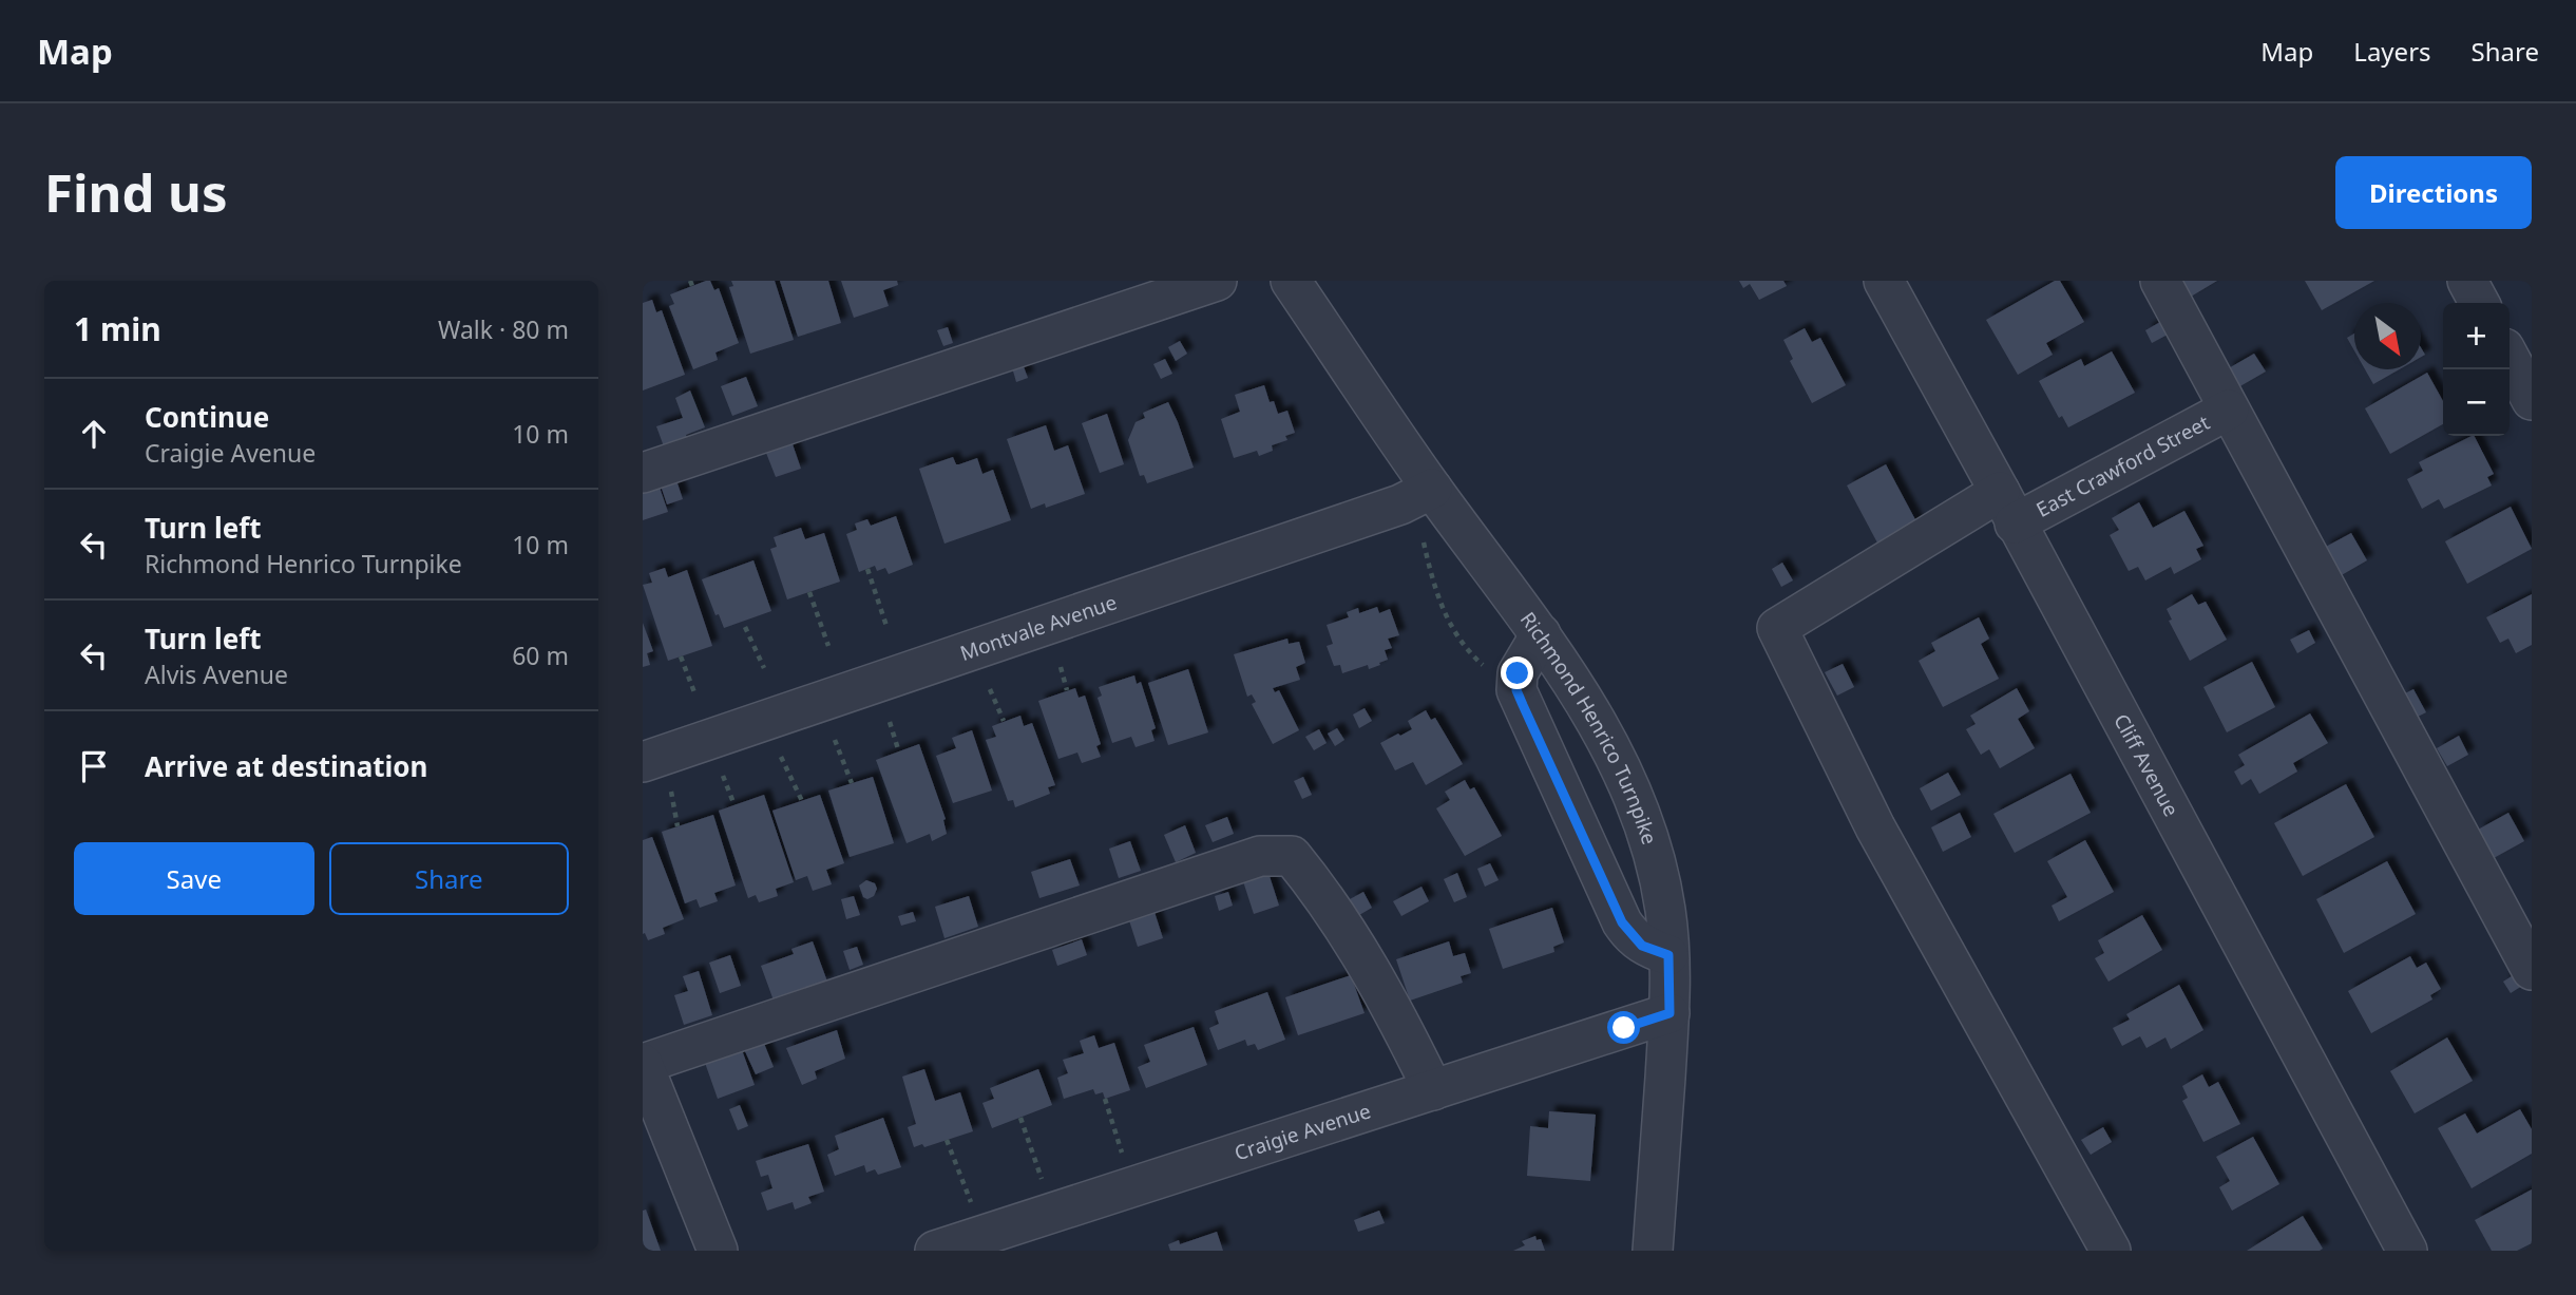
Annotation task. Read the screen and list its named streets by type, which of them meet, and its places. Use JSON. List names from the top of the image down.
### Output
{
  "streets": {
    "street": [
      "East Crawford Street",
      "Montvale Avenue",
      "Richmond Henrico Turnpike",
      "Cliff Avenue",
      "Craigie Avenue"
    ]
  },
  "crossings": [
    ["East Crawford Street", "Cliff Avenue"],
    ["Montvale Avenue", "Richmond Henrico Turnpike"],
    ["Richmond Henrico Turnpike", "Craigie Avenue"]
  ],
  "north": "bottom right",
  "page": {
    "header": "Map",
    "nav": ["Map", "Layers", "Share"],
    "buttons": [
      "Directions",
      ["Save", "Share"]
    ],
    "title": "Find us",
    "heading": ["1 min", "Walk · 80 m"],
    "map_buttons": ["+", "−"],
    "list": [
      ["Continue", "Craigie Avenue", "10 m"],
      ["Turn left", "Richmond Henrico Turnpike", "10 m"],
      ["Turn left", "Alvis Avenue", "60 m"],
      "Arrive at destination"
    ]
  }
}
